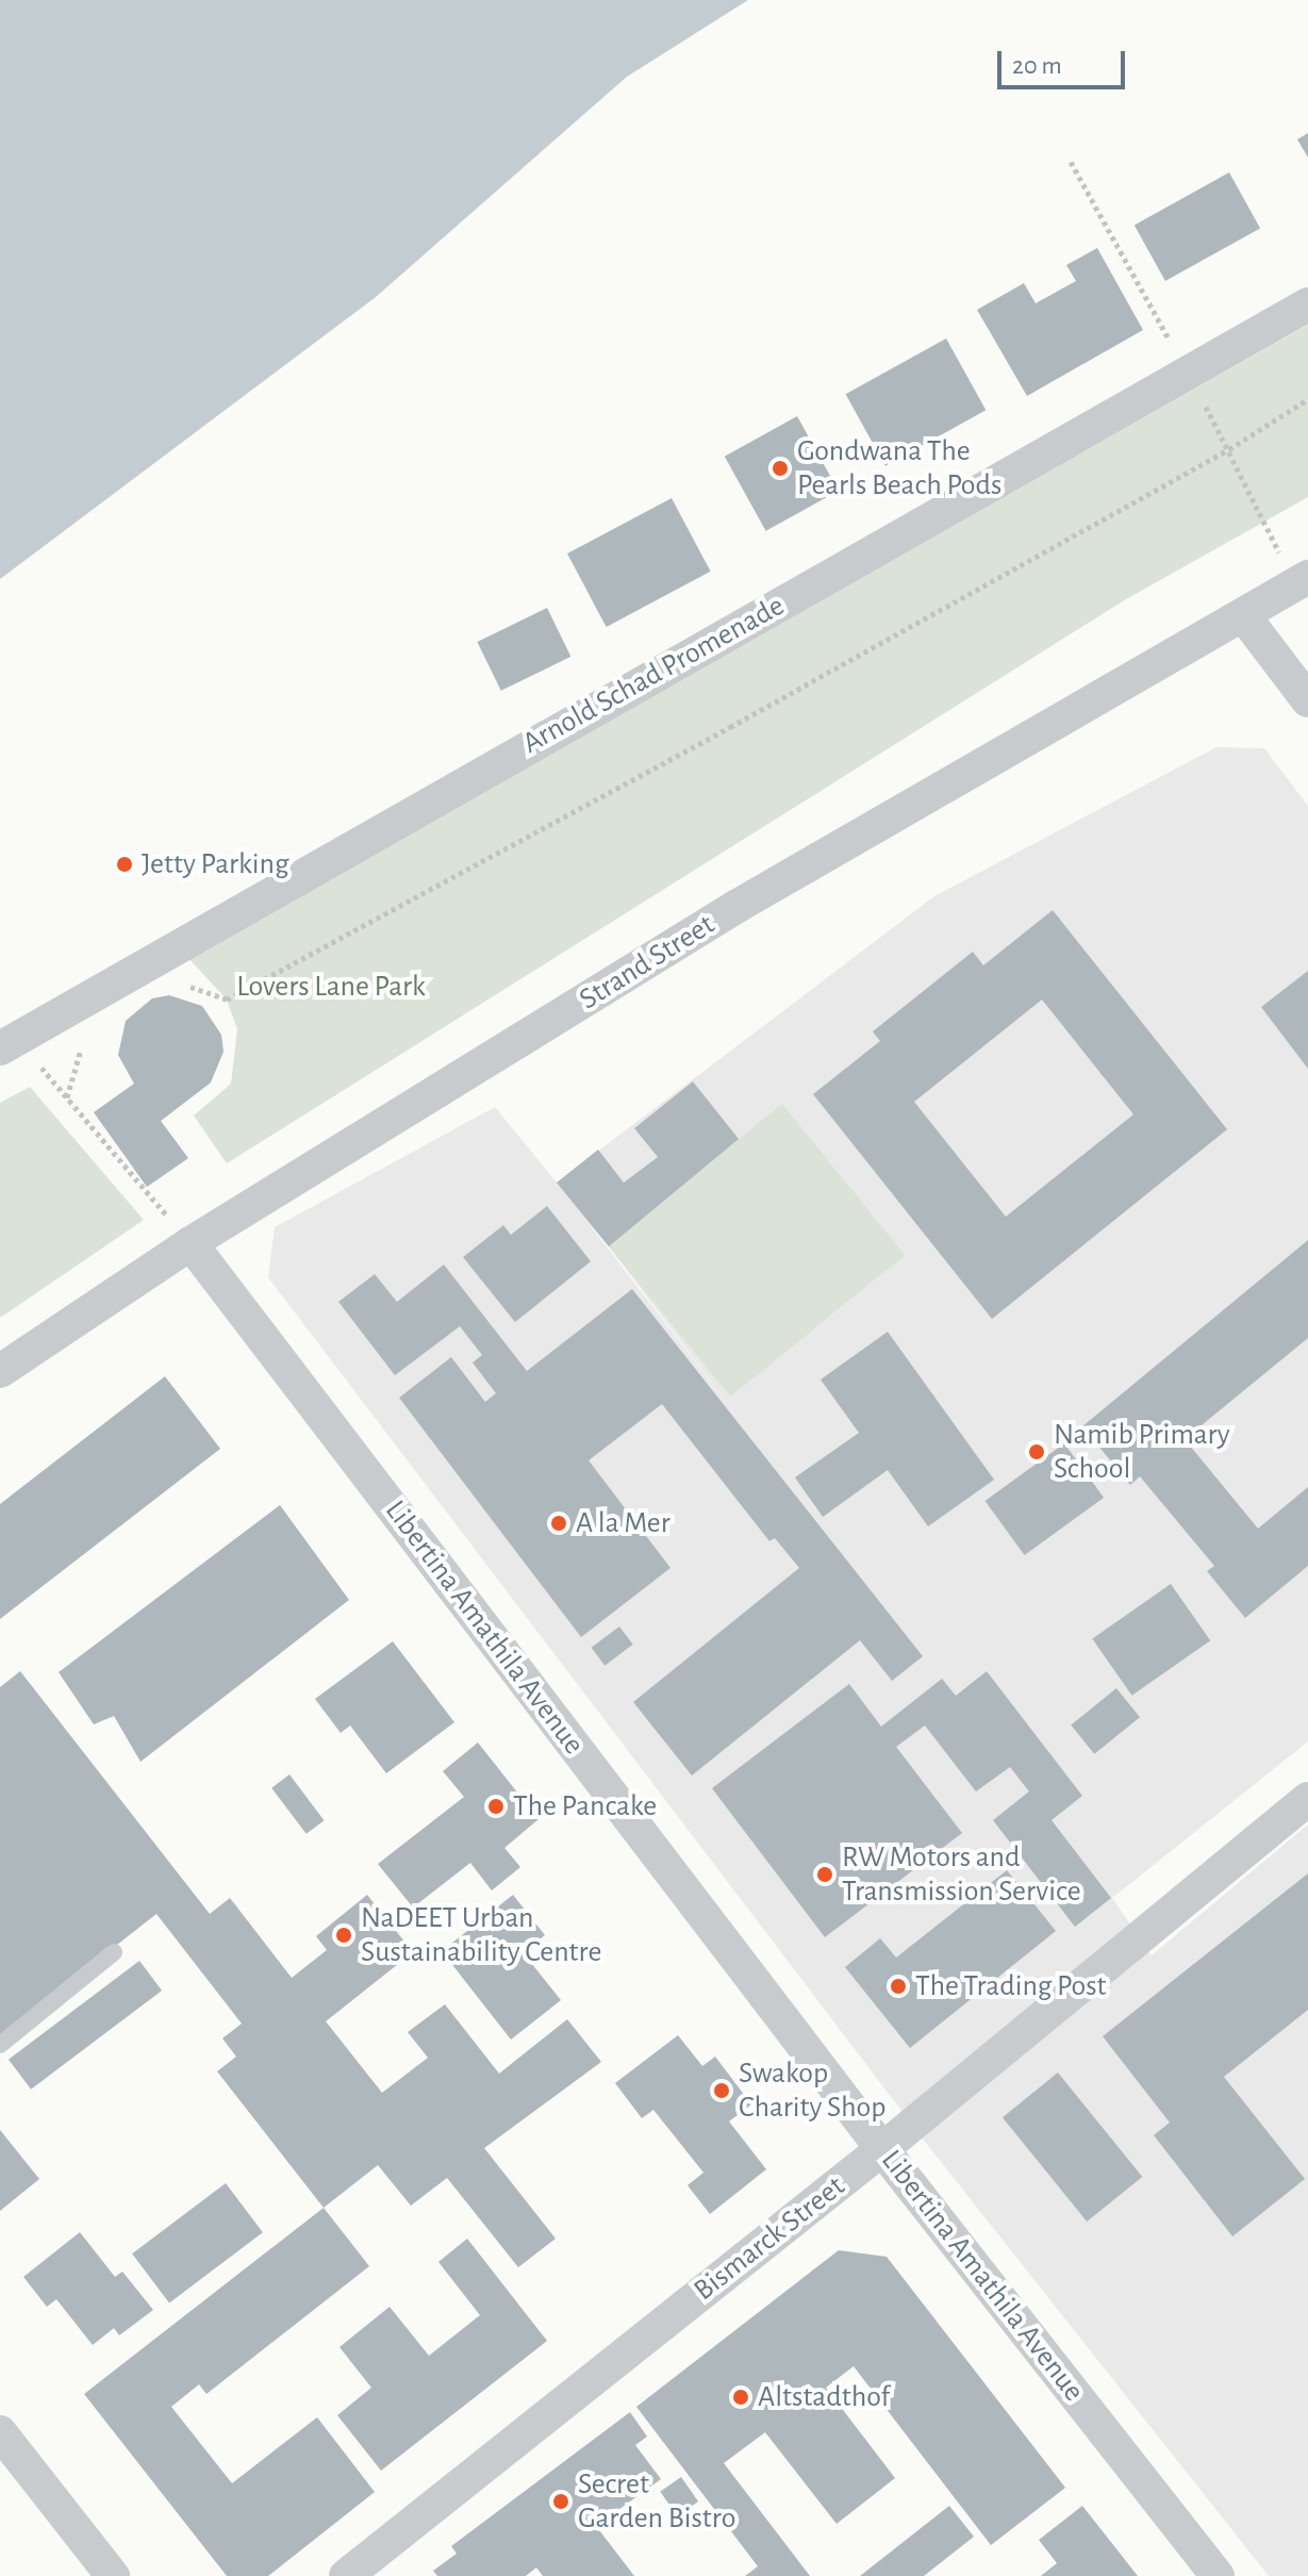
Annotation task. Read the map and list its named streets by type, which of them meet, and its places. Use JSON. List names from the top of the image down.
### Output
{
  "streets": {
    "street": [
      "Arnold Schad Promenade",
      "Strand Street",
      "Libertina Amathila Avenue",
      "Bismarck Street"
    ]
  },
  "crossings": [
    ["Strand Street", "Libertina Amathila Avenue"],
    ["Libertina Amathila Avenue", "Bismarck Street"]
  ],
  "parks": ["Lovers Lane Park"],
  "places": [
    "Gondwana The Pearls Beach Pods",
    "Jetty Parking",
    "Namib Primary School",
    "A la Mer",
    "The Pancake",
    "RW Motors and Transmission Service",
    "NaDEET Urban Sustainability Centre",
    "The Trading Post",
    "Swakop Charity Shop",
    "Altstadthof",
    "Secret Garden Bistro"
  ],
  "scale_bar": "20 m"
}
